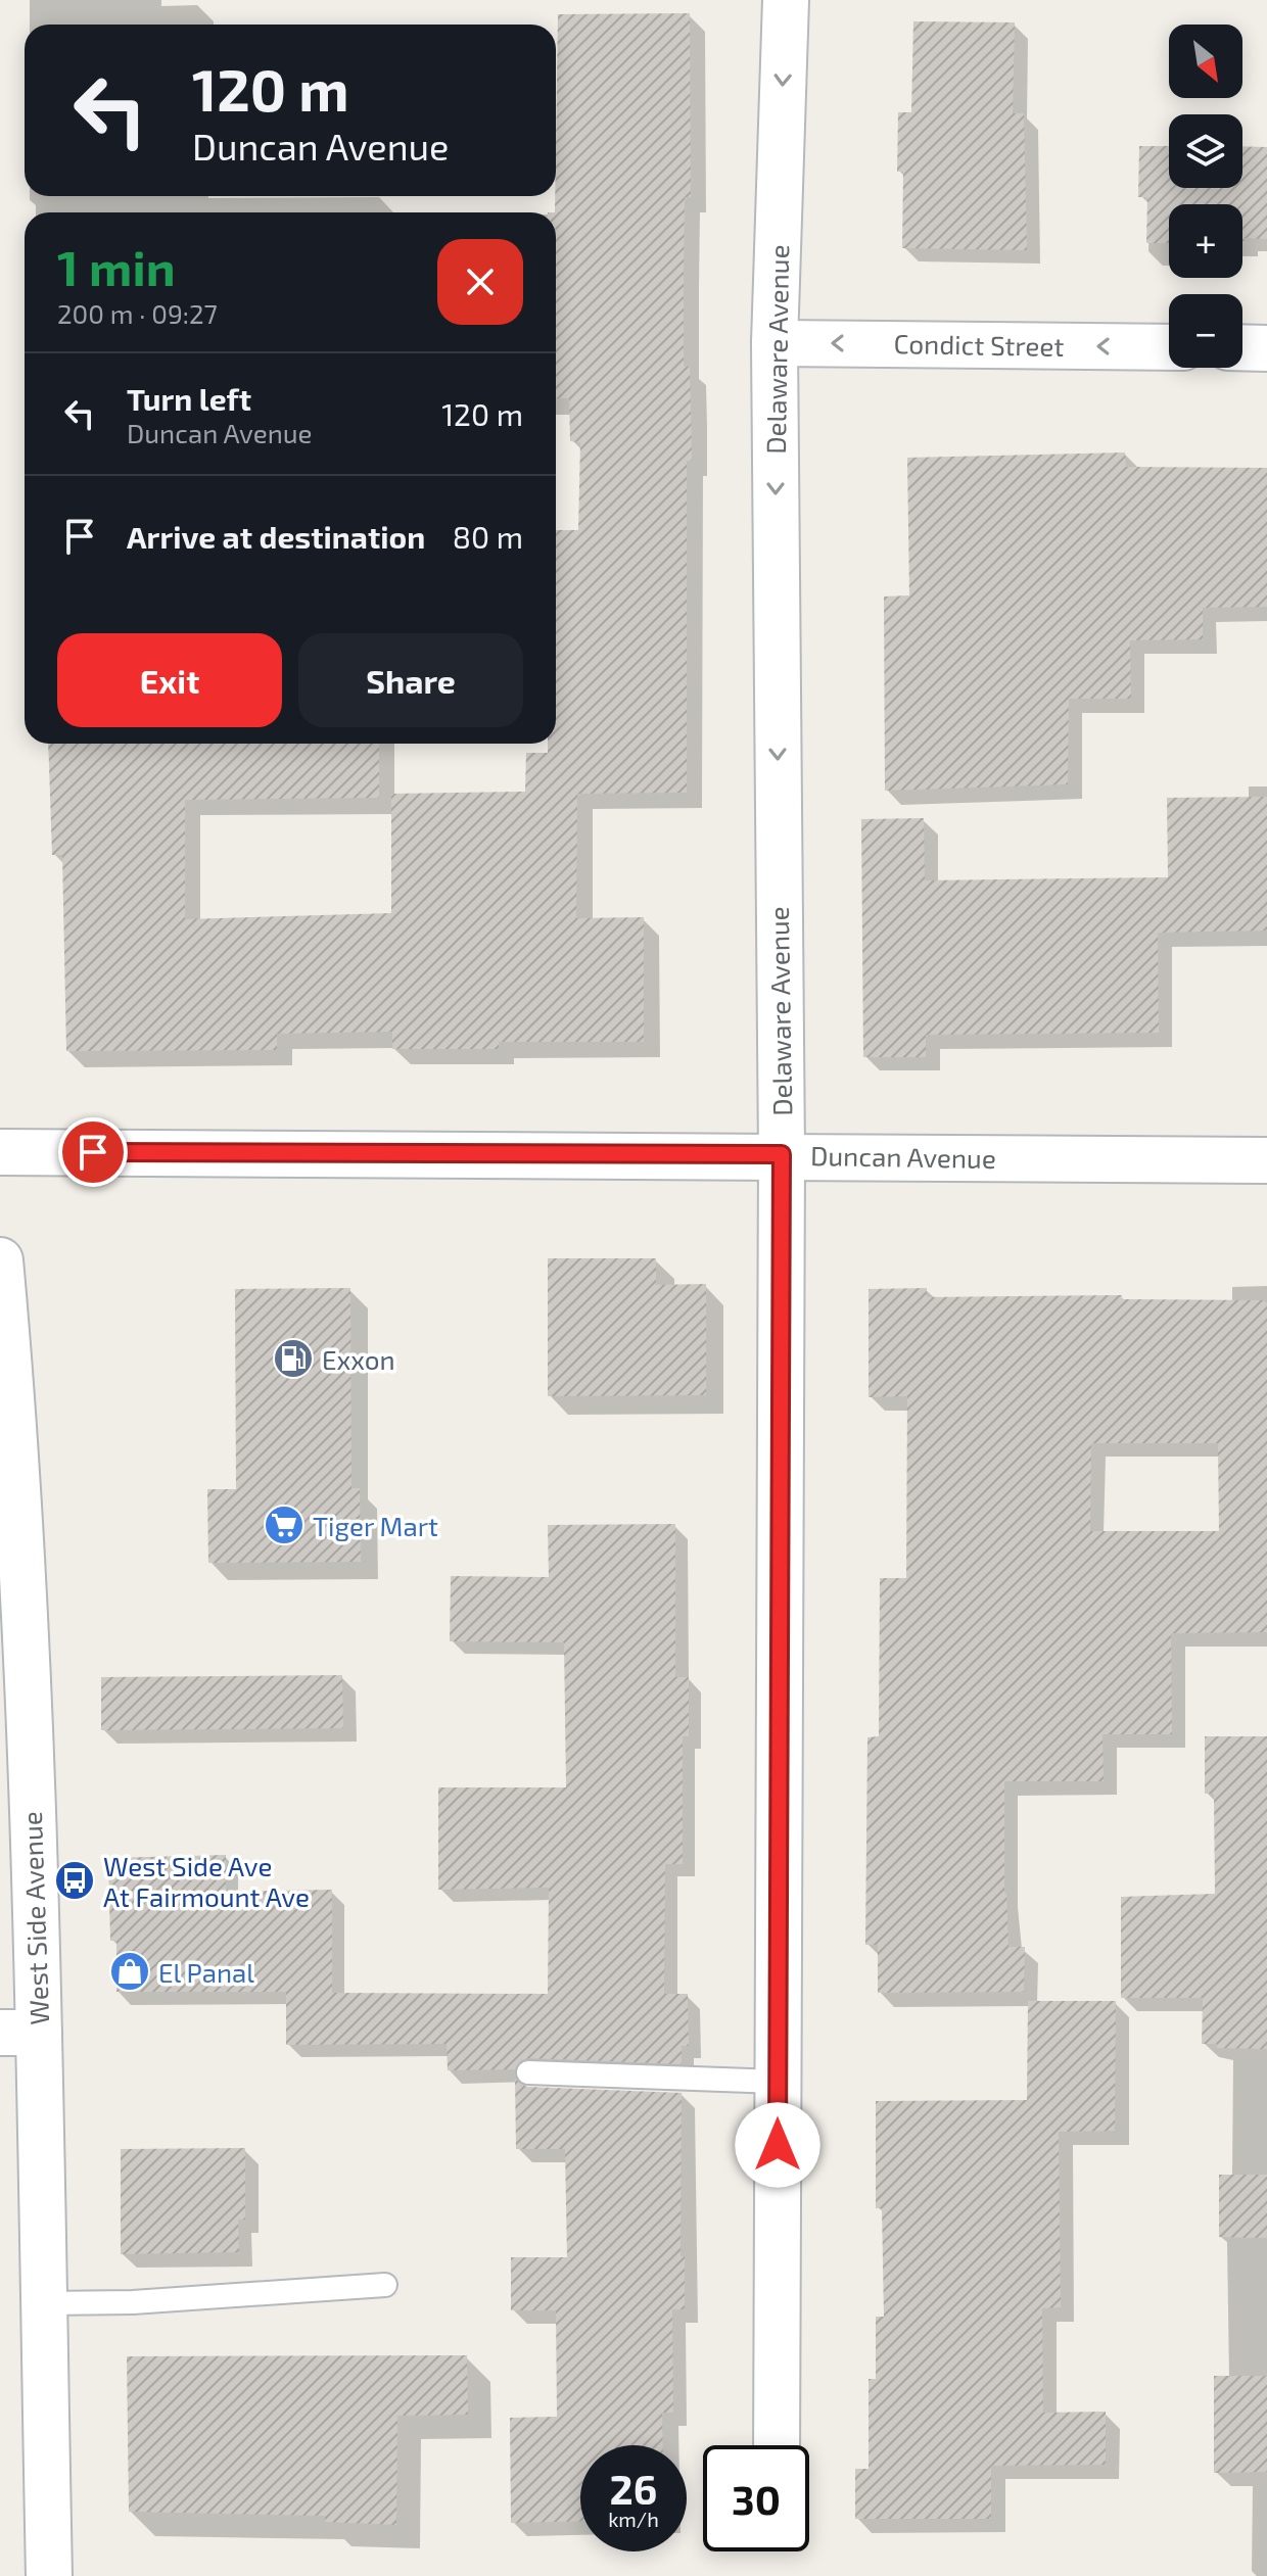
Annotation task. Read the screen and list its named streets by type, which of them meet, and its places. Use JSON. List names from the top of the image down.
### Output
{
  "streets": {
    "street": [
      "Condict Street",
      "Delaware Avenue",
      "Duncan Avenue",
      "West Side Avenue"
    ]
  },
  "crossings": [
    ["Condict Street", "Delaware Avenue"],
    ["Delaware Avenue", "Duncan Avenue"]
  ],
  "one_way": ["Condict Street", "Delaware Avenue"],
  "places": {
    "fuel station": ["Exxon"],
    "supermarket": ["Tiger Mart"],
    "bus stop": ["West Side Ave At Fairmount Ave"],
    "shop": ["El Panal"]
  },
  "north": "bottom right",
  "page": {
    "map_buttons": ["+", "−"],
    "turn": ["120 m", "Duncan Avenue"],
    "heading": ["1 min", "200 m · 09:27"],
    "list": [
      {
        "name": "Turn left",
        "note": "Duncan Avenue",
        "value": "120 m"
      },
      {
        "name": "Arrive at destination",
        "value": "80 m"
      }
    ],
    "buttons": ["Exit", "Share"],
    "speed": "26 km/h",
    "limit": "30"
  }
}
